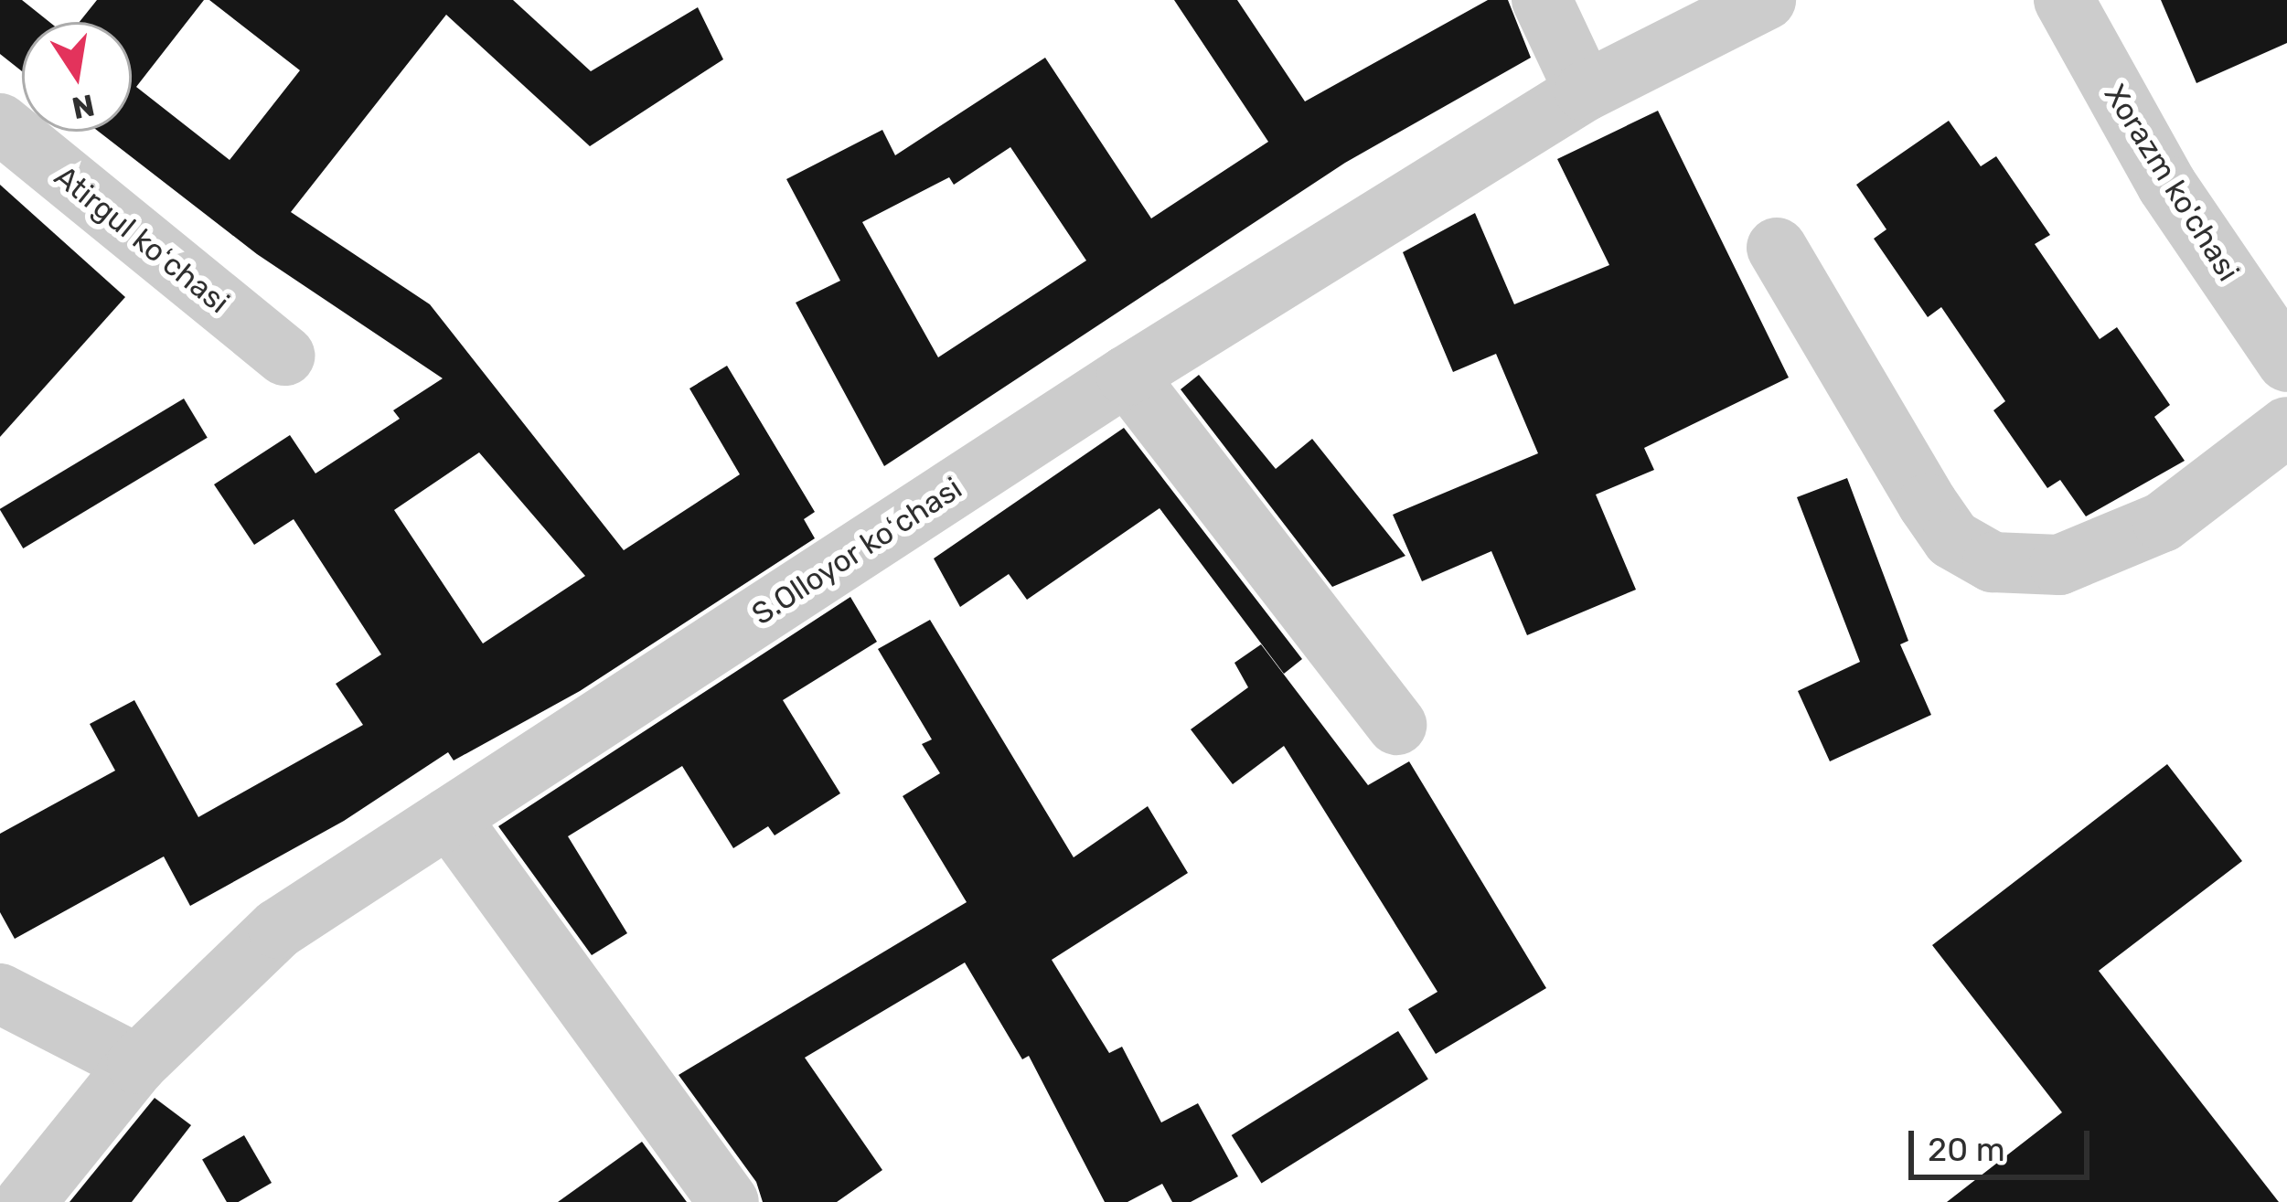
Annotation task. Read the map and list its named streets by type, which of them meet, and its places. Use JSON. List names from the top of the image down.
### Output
{
  "streets": {
    "street": ["Xorazm ko'chasi", "Atirgul koʻchasi", "S.Olloyor koʻchasi"]
  },
  "scale_bar": "20 m",
  "north": "bottom"
}
